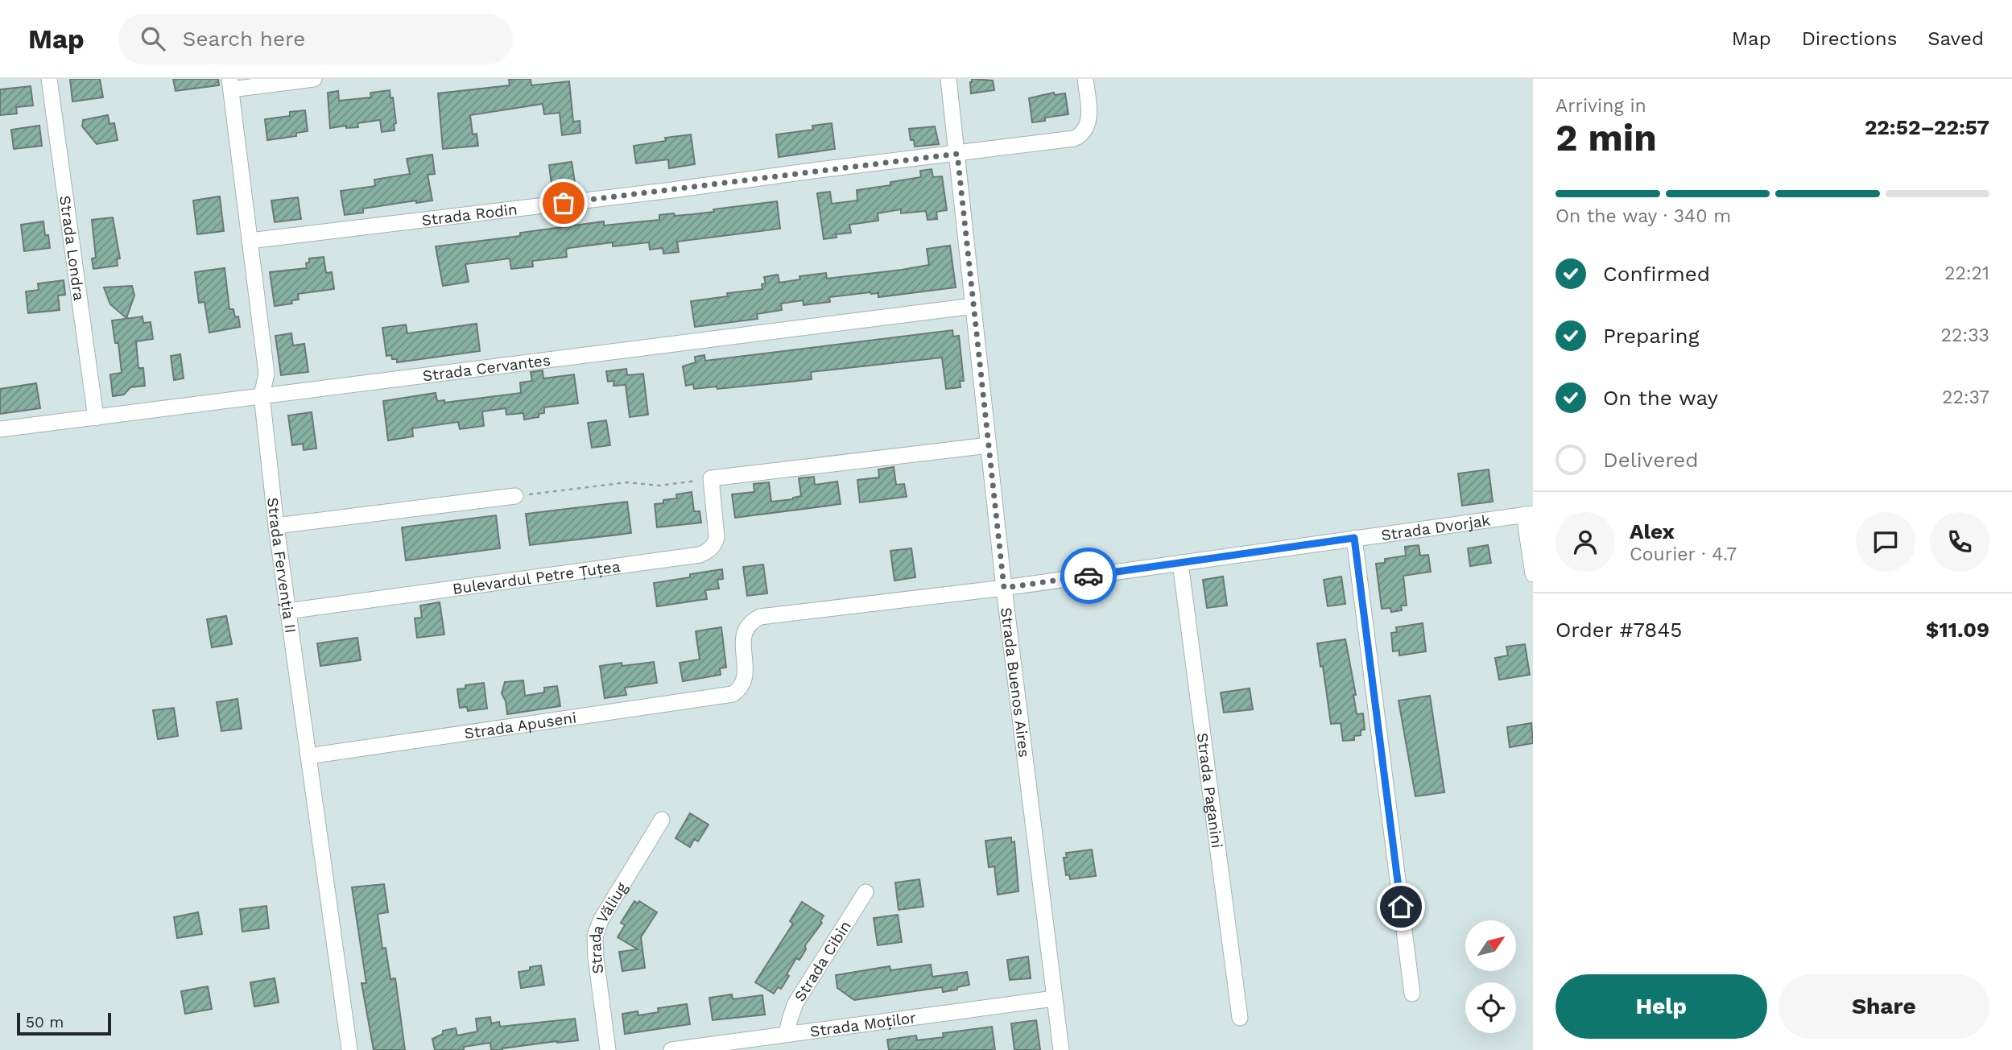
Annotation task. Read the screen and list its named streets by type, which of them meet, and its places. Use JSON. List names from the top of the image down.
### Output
{
  "streets": {
    "street": [
      "Strada Rodin",
      "Strada Londra",
      "Strada Cervantes",
      "Strada Dvorjak",
      "Strada Fervenția II",
      "Bulevardul Petre Țuțea",
      "Strada Buenos Aires",
      "Strada Apuseni",
      "Strada Paganini",
      "Strada Văliug",
      "Strada Cibin",
      "Strada Moților"
    ]
  },
  "crossings": [
    ["Strada Rodin", "Strada Fervenția II"],
    ["Strada Rodin", "Strada Buenos Aires"],
    ["Strada Londra", "Strada Cervantes"],
    ["Strada Cervantes", "Strada Fervenția II"],
    ["Strada Cervantes", "Strada Buenos Aires"],
    ["Strada Dvorjak", "Strada Buenos Aires"],
    ["Strada Dvorjak", "Strada Apuseni"],
    ["Strada Dvorjak", "Strada Paganini"],
    ["Strada Fervenția II", "Bulevardul Petre Țuțea"],
    ["Strada Fervenția II", "Strada Apuseni"],
    ["Strada Buenos Aires", "Strada Moților"],
    ["Strada Cibin", "Strada Moților"]
  ],
  "scale_bar": "50 m",
  "north": "top right",
  "page": {
    "header": "Map",
    "search": "Search here",
    "nav": ["Map", "Directions", "Saved"],
    "heading": ["2 min", "Arriving in", "22:52–22:57"],
    "panel": [
      "Alex",
      "Courier · 4.7",
      "Order #7845",
      "$11.09"
    ],
    "bar": "On the way · 340 m",
    "list": [
      ["Confirmed", "22:21"],
      ["Preparing", "22:33"],
      ["On the way", "22:37"],
      "Delivered"
    ],
    "buttons": ["Help", "Share"],
    "scale": "50 m"
  }
}
